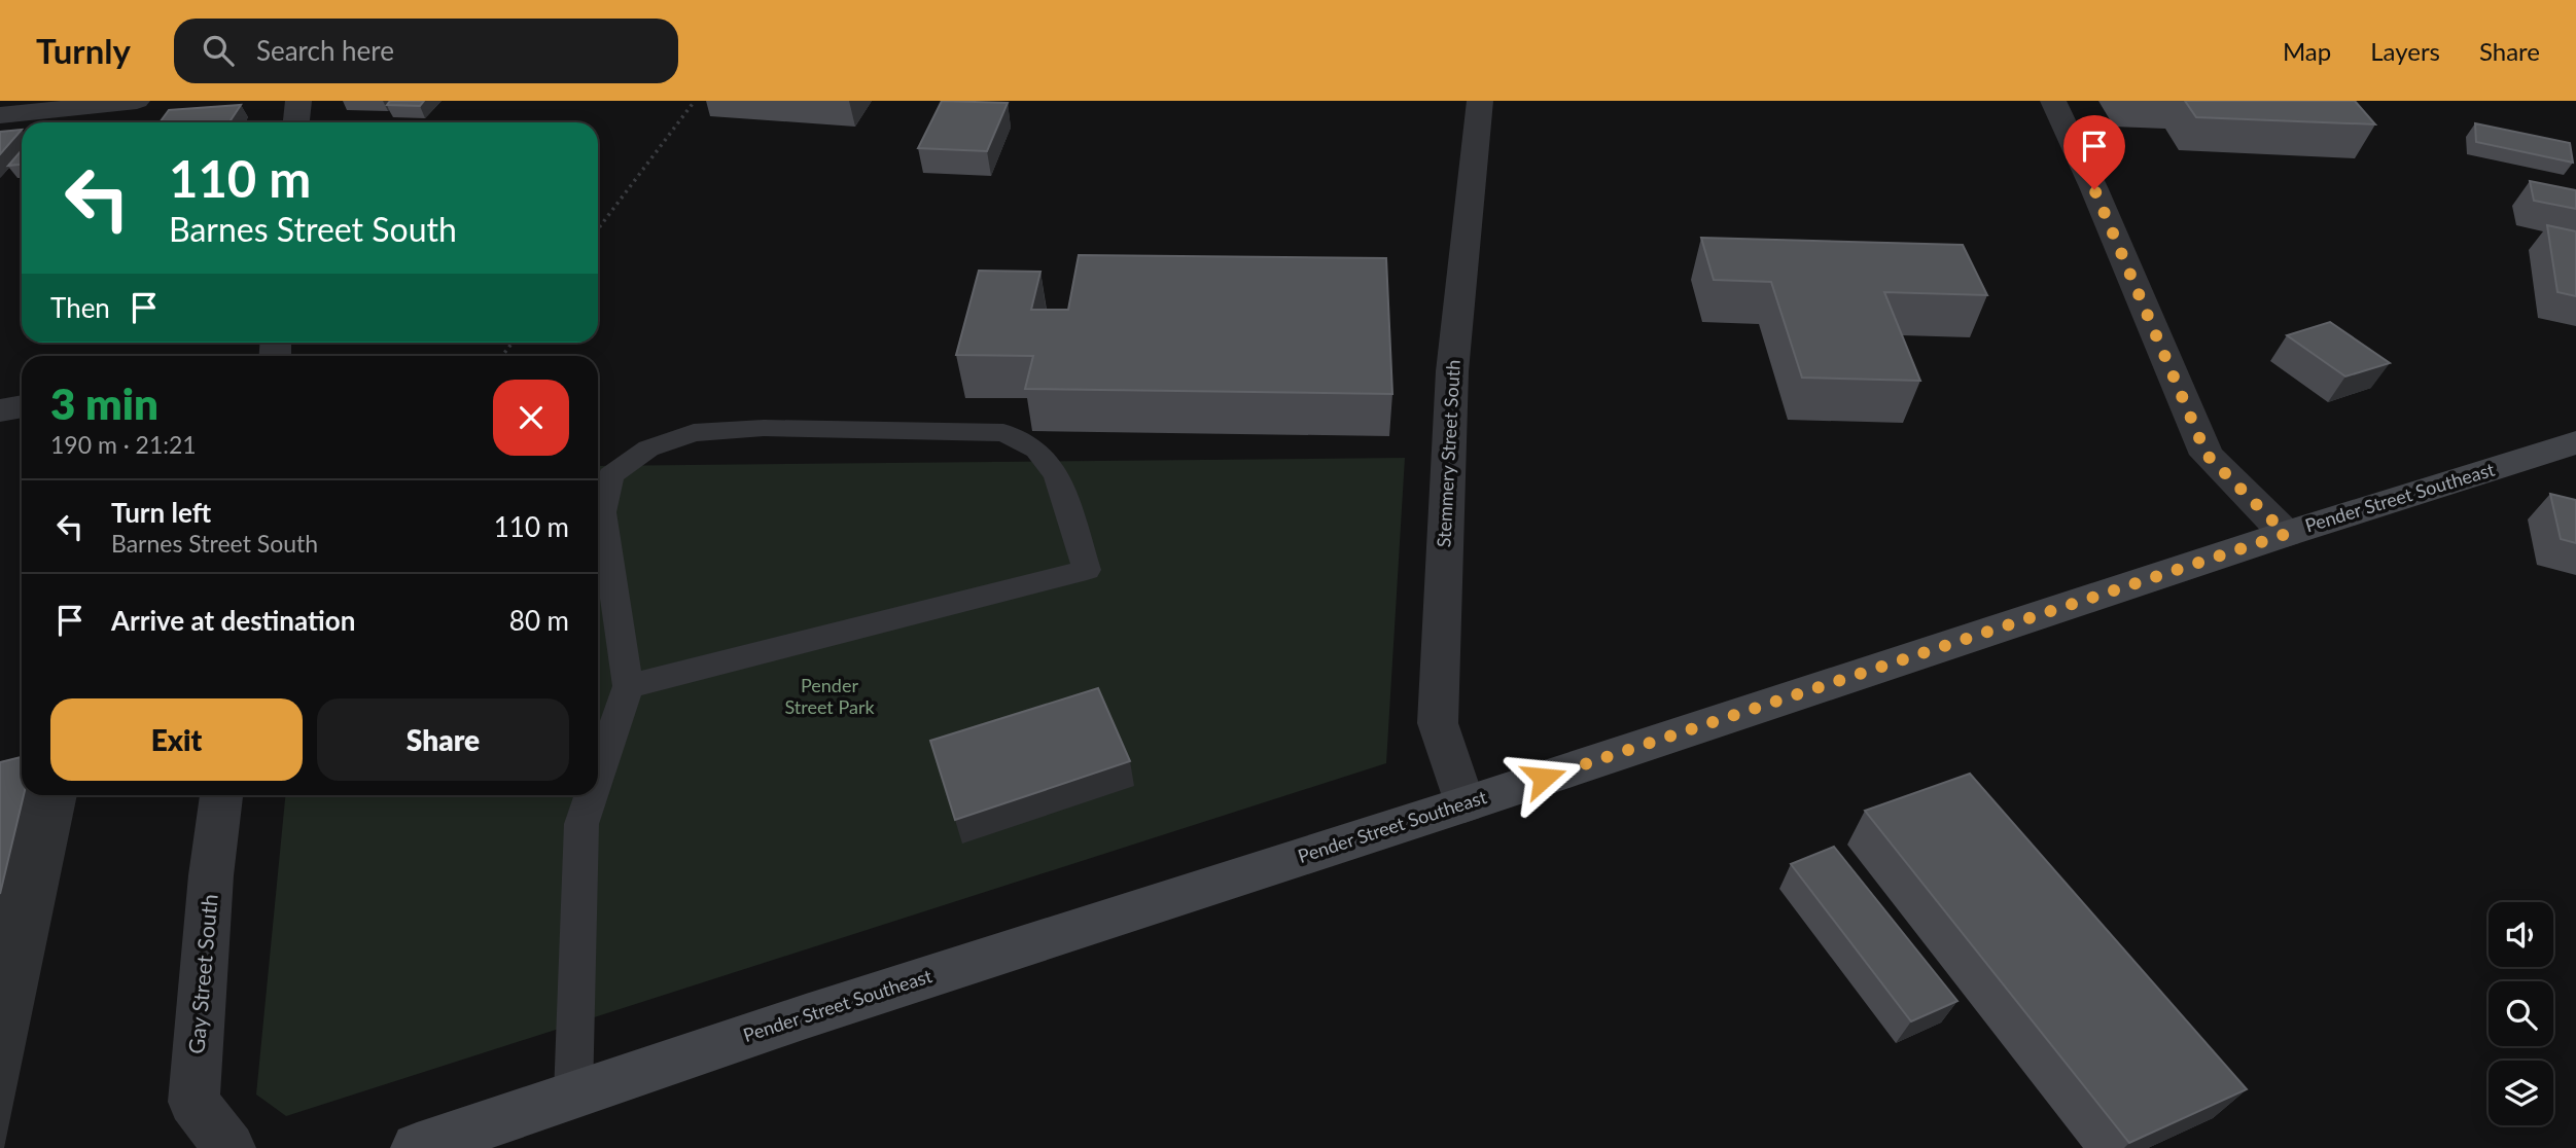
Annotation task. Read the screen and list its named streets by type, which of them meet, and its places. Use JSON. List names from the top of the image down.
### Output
{
  "streets": {
    "street": ["Stemmery Street South", "Pender Street Southeast", "Gay Street South"]
  },
  "crossings": [
    ["Stemmery Street South", "Pender Street Southeast"]
  ],
  "parks": ["Pender Street Park"],
  "page": {
    "header": "Turnly",
    "search": "Search here",
    "nav": ["Map", "Layers", "Share"],
    "turn": ["110 m", "Barnes Street South"],
    "then": "Then",
    "heading": ["3 min", "190 m · 21:21"],
    "list": [
      {
        "name": "Turn left",
        "note": "Barnes Street South",
        "value": "110 m"
      },
      {
        "name": "Arrive at destination",
        "value": "80 m"
      }
    ],
    "buttons": ["Exit", "Share"]
  }
}
